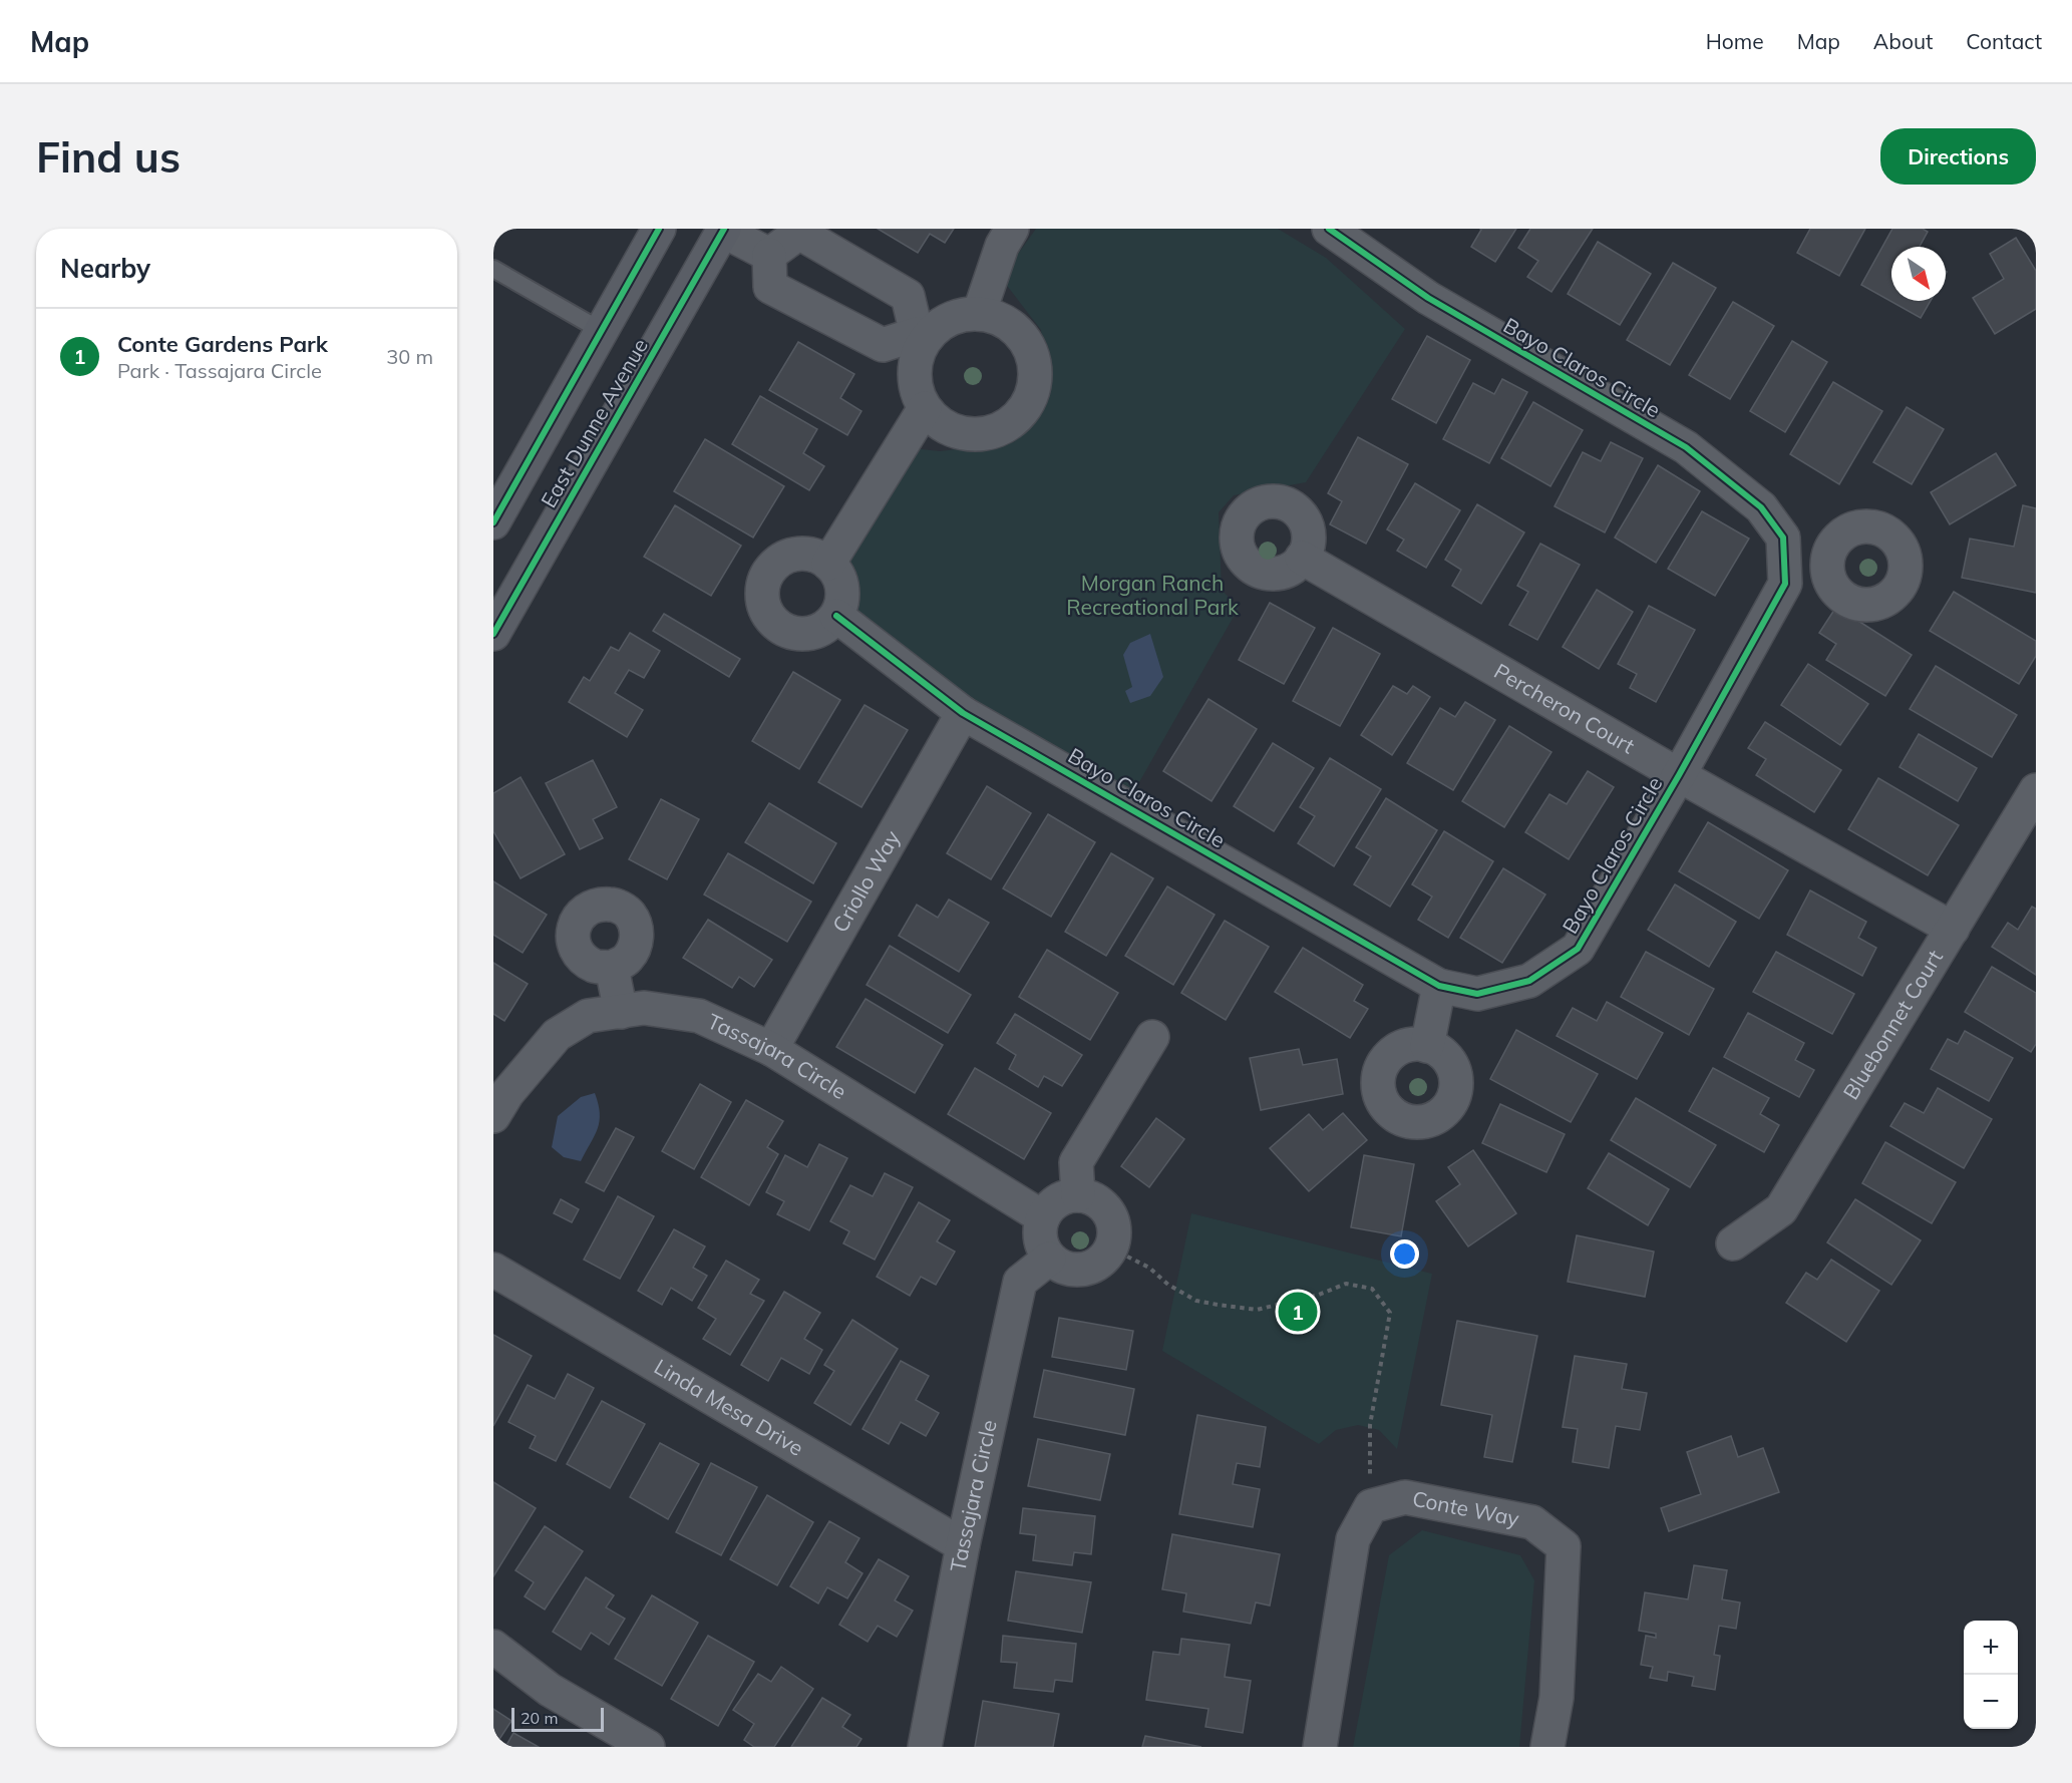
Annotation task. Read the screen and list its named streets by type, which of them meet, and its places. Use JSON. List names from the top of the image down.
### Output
{
  "streets": {
    "main road": ["East Dunne Avenue"],
    "street": [
      "Bayo Claros Circle",
      "Percheron Court",
      "Criollo Way",
      "Bluebonnet Court",
      "Tassajara Circle",
      "Linda Mesa Drive",
      "Conte Way"
    ]
  },
  "crossings": [
    ["Bayo Claros Circle", "Percheron Court"],
    ["Bayo Claros Circle", "Criollo Way"],
    ["Percheron Court", "Bluebonnet Court"],
    ["Criollo Way", "Tassajara Circle"],
    ["Tassajara Circle", "Linda Mesa Drive"]
  ],
  "parks": ["Morgan Ranch Recreational Park"],
  "scale_bar": "20 m",
  "north": "bottom right",
  "page": {
    "header": "Map",
    "nav": [
      "Home",
      "Map",
      "About",
      "Contact"
    ],
    "buttons": "Directions",
    "title": "Find us",
    "heading": "Nearby",
    "list": [
      {
        "mark": "1",
        "name": "Conte Gardens Park",
        "note": "Park · Tassajara Circle",
        "value": "30 m"
      }
    ],
    "pins": "1",
    "map_buttons": ["+", "−"],
    "scale": "20 m"
  }
}
